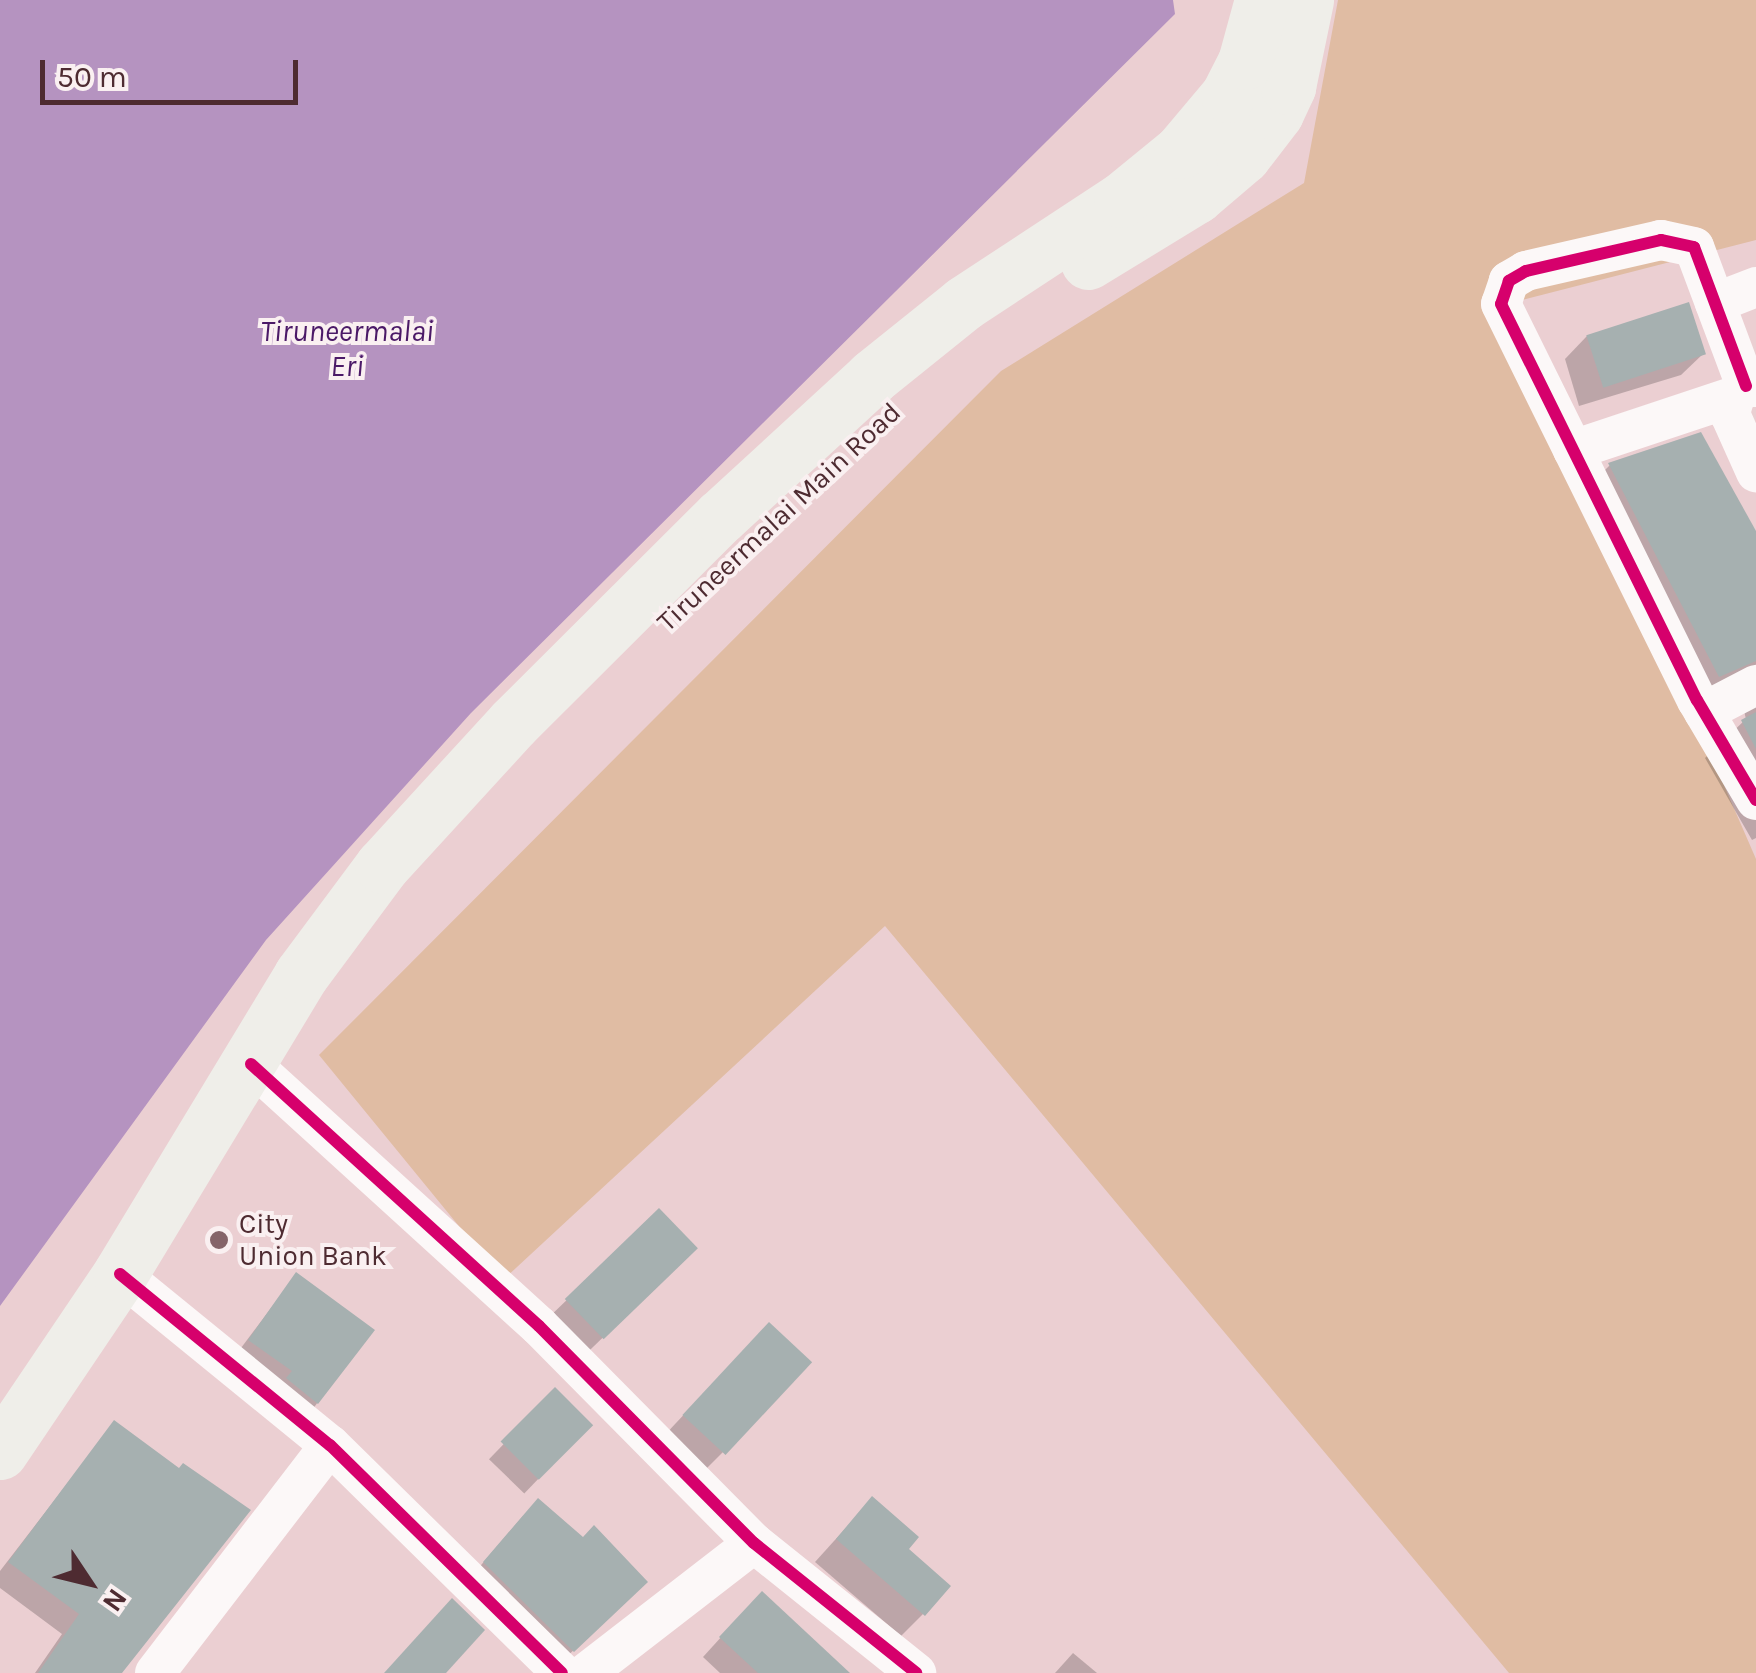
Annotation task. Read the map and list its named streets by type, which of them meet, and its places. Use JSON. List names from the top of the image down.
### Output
{
  "streets": {
    "main road": ["Tiruneermalai Main Road"]
  },
  "water": ["Tiruneermalai Eri"],
  "places": ["City Union Bank"],
  "scale_bar": "50 m",
  "north": "bottom right"
}
